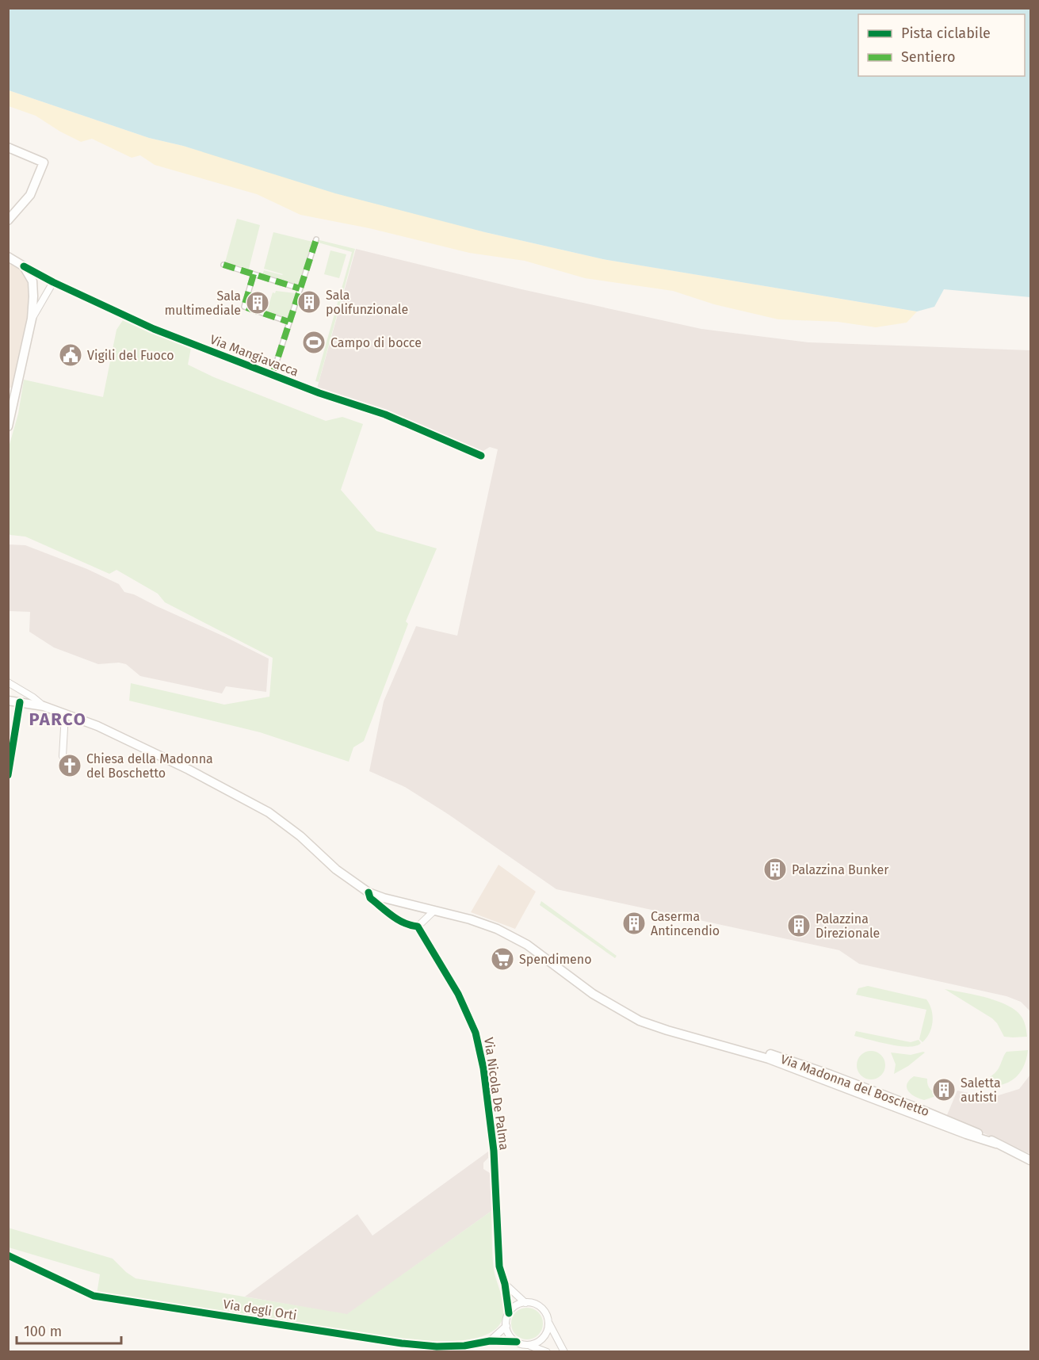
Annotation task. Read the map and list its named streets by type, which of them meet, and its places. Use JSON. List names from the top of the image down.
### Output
{
  "streets": {
    "main road": ["Via Madonna del Boschetto"],
    "street": ["Via Mangiavacca", "Via Nicola De Palma", "Via degli Orti"]
  },
  "crossings": [
    ["Via Nicola De Palma", "Via degli Orti"]
  ],
  "districts": ["PARCO"],
  "places": {
    "building": [
      "Sala polifunzionale",
      "Sala multimediale",
      "Palazzina Bunker",
      "Caserma Antincendio",
      "Palazzina Direzionale",
      "Saletta autisti"
    ],
    "sports": ["Campo di bocce"],
    "public building": ["Vigili del Fuoco"],
    "church": ["Chiesa della Madonna del Boschetto"],
    "supermarket": ["Spendimeno"]
  },
  "legend": ["Pista ciclabile", "Sentiero"],
  "scale_bar": "100 m"
}
